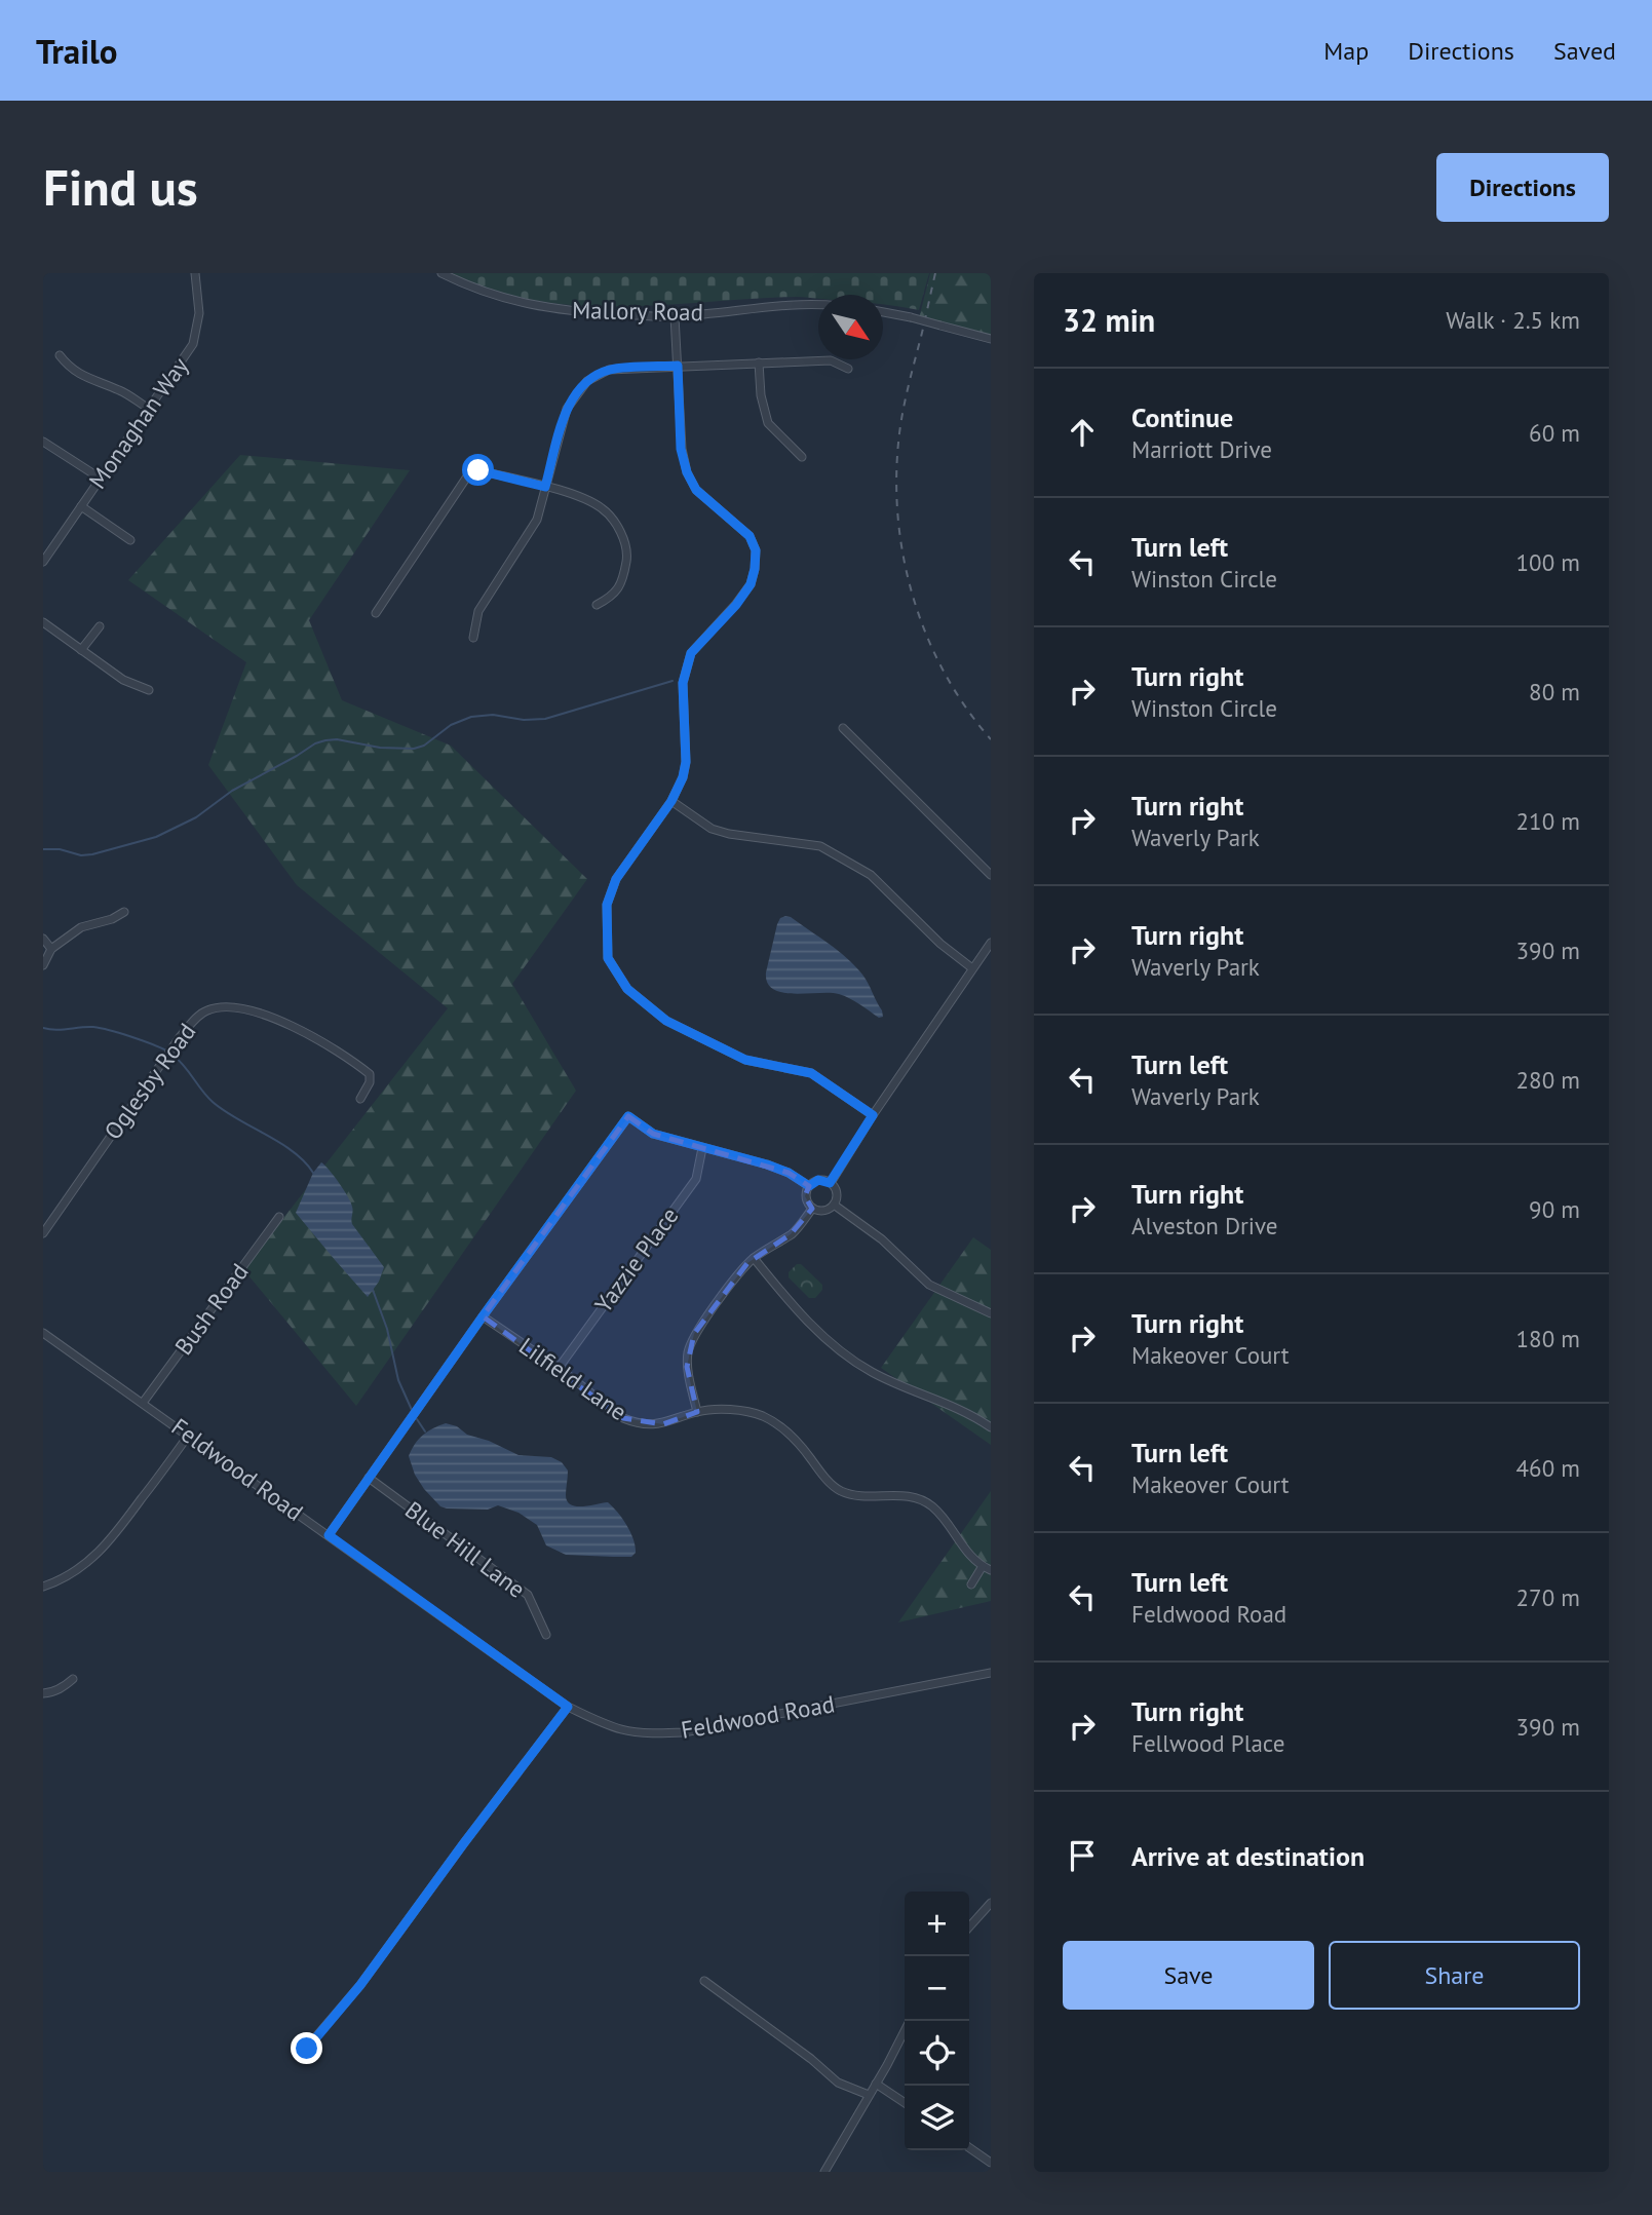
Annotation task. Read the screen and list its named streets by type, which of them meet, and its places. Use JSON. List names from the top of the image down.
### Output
{
  "streets": {
    "street": [
      "Mallory Road",
      "Monaghan Way",
      "Oglesby Road",
      "Yazzie Place",
      "Bush Road",
      "Lilfield Lane",
      "Feldwood Road",
      "Blue Hill Lane"
    ]
  },
  "crossings": [
    ["Yazzie Place", "Lilfield Lane"],
    ["Bush Road", "Feldwood Road"]
  ],
  "north": "bottom right",
  "page": {
    "header": "Trailo",
    "nav": ["Map", "Directions", "Saved"],
    "buttons": [
      "Directions",
      ["Save", "Share"]
    ],
    "title": "Find us",
    "heading": ["32 min", "Walk · 2.5 km"],
    "list": [
      ["Continue", "Marriott Drive", "60 m"],
      ["Turn left", "Winston Circle", "100 m"],
      ["Turn right", "Winston Circle", "80 m"],
      ["Turn right", "Waverly Park", "210 m"],
      ["Turn right", "Waverly Park", "390 m"],
      ["Turn left", "Waverly Park", "280 m"],
      ["Turn right", "Alveston Drive", "90 m"],
      ["Turn right", "Makeover Court", "180 m"],
      ["Turn left", "Makeover Court", "460 m"],
      ["Turn left", "Feldwood Road", "270 m"],
      ["Turn right", "Fellwood Place", "390 m"],
      "Arrive at destination"
    ],
    "map_buttons": ["+", "−"]
  }
}
